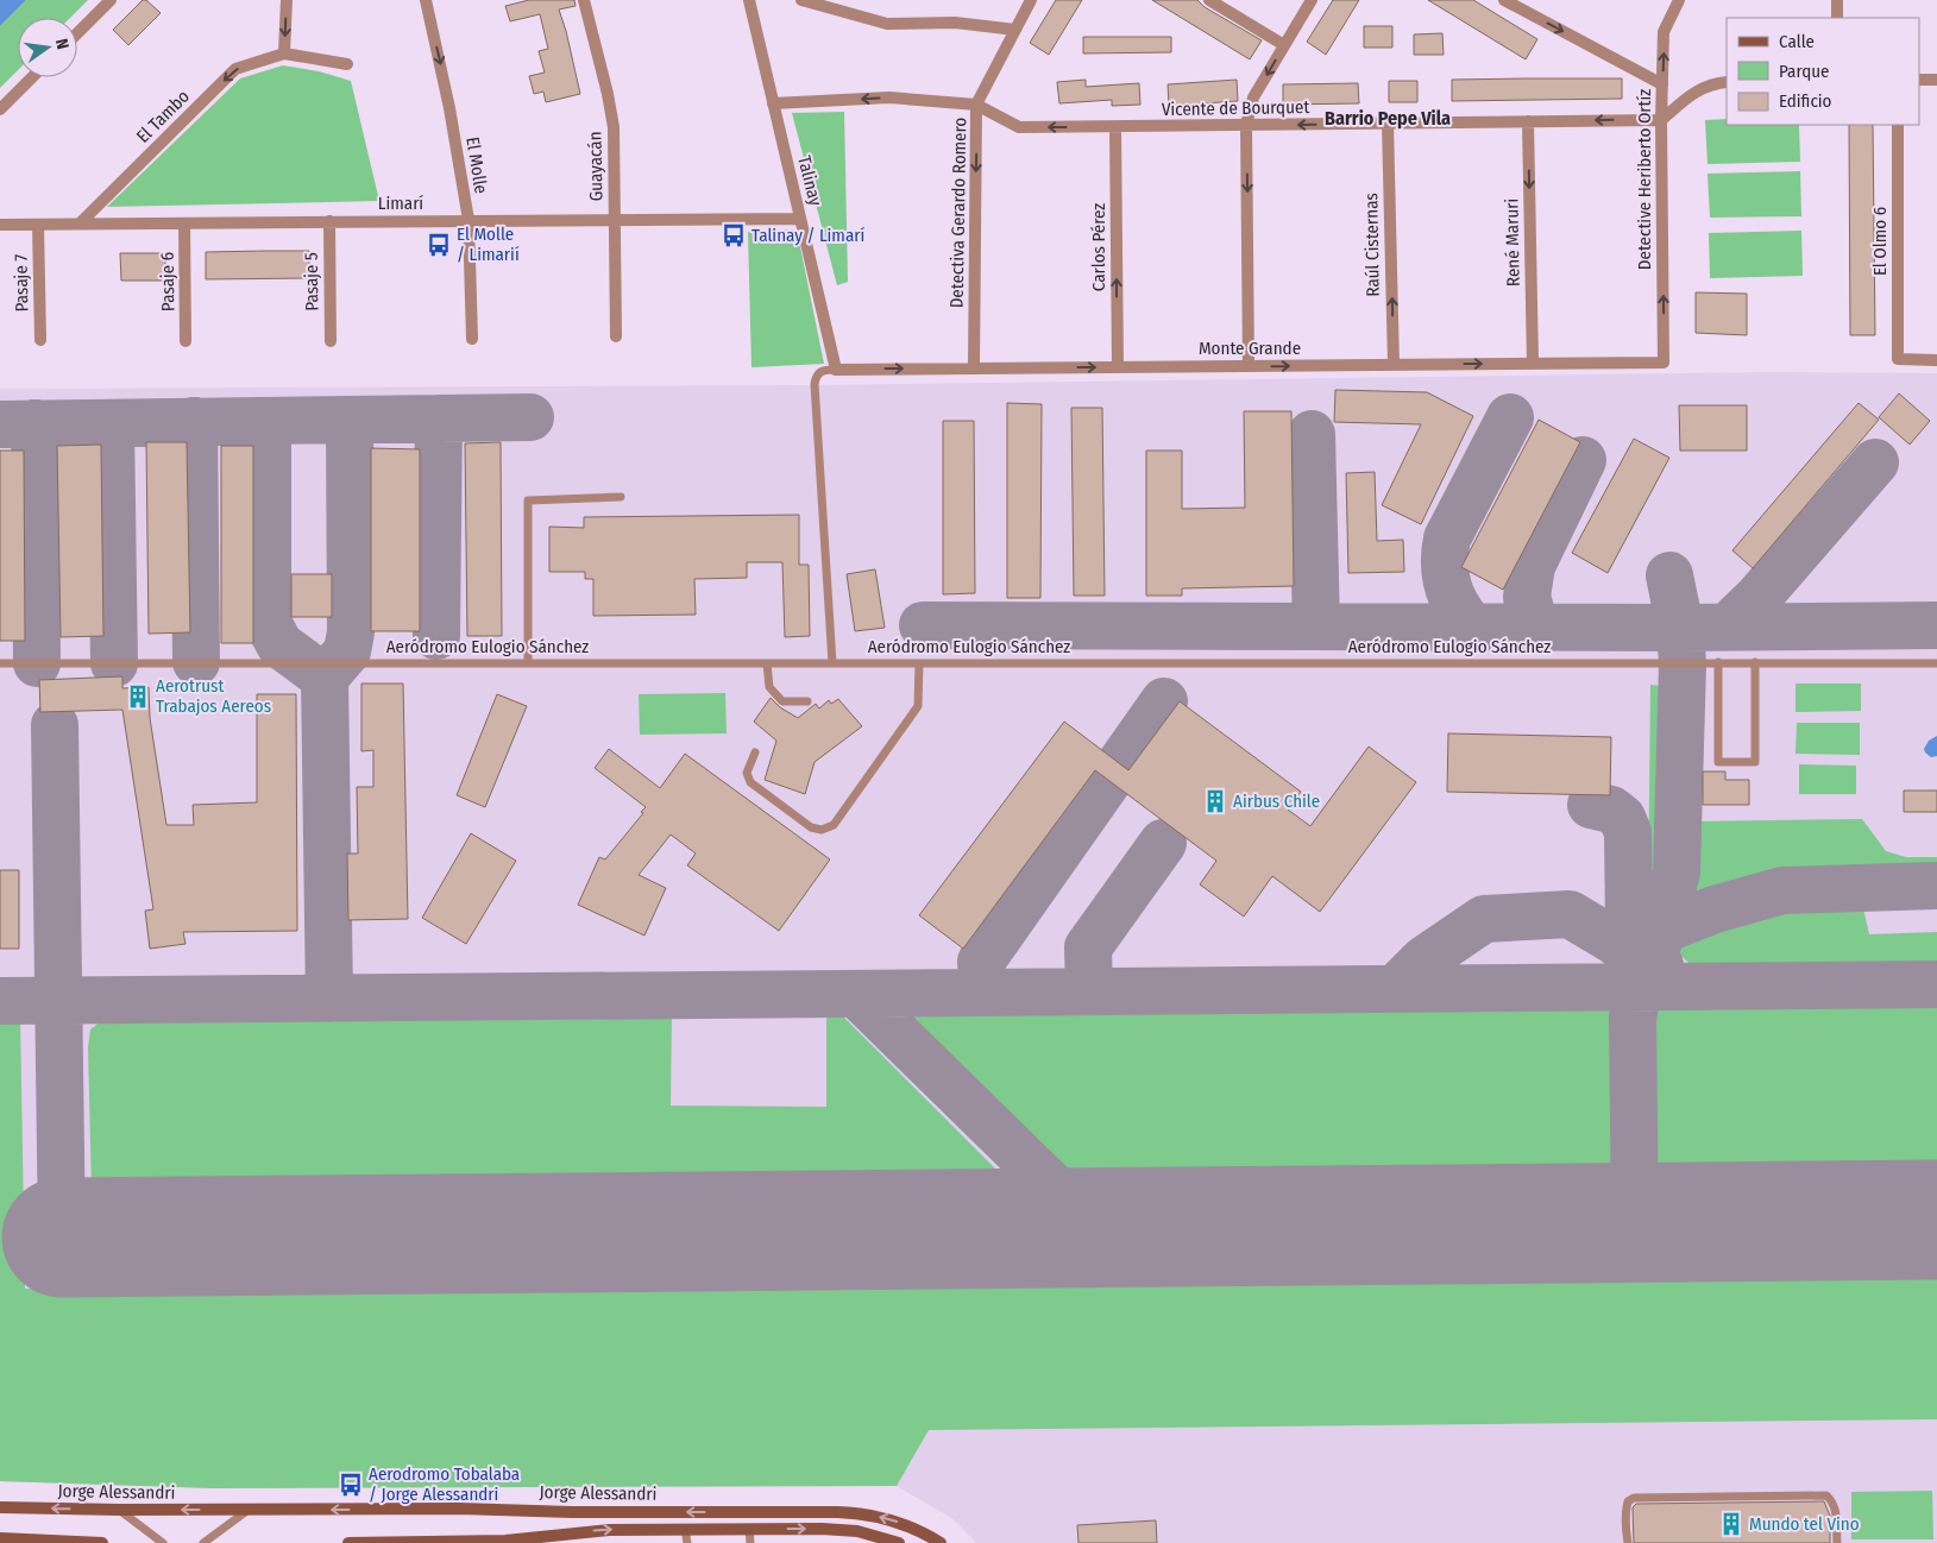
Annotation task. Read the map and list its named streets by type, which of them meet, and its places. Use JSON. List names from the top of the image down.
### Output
{
  "streets": {
    "main road": ["Jorge Alessandri"],
    "street": [
      "Vicente de Bourquet",
      "El Tambo",
      "El Molle",
      "Guayacán",
      "Detective Heriberto Ortíz",
      "Talinay",
      "Limarí",
      "Detectiva Gerardo Romero",
      "El Olmo 6",
      "René Maruri",
      "Raúl Cisternas",
      "Carlos Pérez",
      "Pasaje 6",
      "Pasaje 5",
      "Pasaje 7",
      "Monte Grande"
    ],
    "lane": ["Aeródromo Eulogio Sánchez"]
  },
  "crossings": [
    ["Vicente de Bourquet", "Detective Heriberto Ortíz"],
    ["Vicente de Bourquet", "Talinay"],
    ["Vicente de Bourquet", "Detectiva Gerardo Romero"],
    ["Vicente de Bourquet", "René Maruri"],
    ["Vicente de Bourquet", "Raúl Cisternas"],
    ["Vicente de Bourquet", "Carlos Pérez"],
    ["El Tambo", "Limarí"],
    ["El Molle", "Limarí"],
    ["Guayacán", "Limarí"],
    ["Detective Heriberto Ortíz", "Monte Grande"],
    ["Talinay", "Limarí"],
    ["Talinay", "Monte Grande"],
    ["Limarí", "Pasaje 6"],
    ["Limarí", "Pasaje 5"],
    ["Limarí", "Pasaje 7"],
    ["Detectiva Gerardo Romero", "Monte Grande"],
    ["René Maruri", "Monte Grande"],
    ["Raúl Cisternas", "Monte Grande"],
    ["Carlos Pérez", "Monte Grande"]
  ],
  "one_way": [
    "Vicente de Bourquet",
    "El Tambo",
    "El Molle",
    "Detective Heriberto Ortíz",
    "Detectiva Gerardo Romero",
    "René Maruri",
    "Raúl Cisternas",
    "Carlos Pérez",
    "Monte Grande"
  ],
  "districts": ["Barrio Pepe Vila"],
  "places": {
    "bus stop": ["Talinay / Limarí", "El Molle / Limarií", "Aerodromo Tobalaba / Jorge Alessandri"],
    "building": ["Aerotrust Trabajos Aereos", "Airbus Chile", "Mundo tel Vino"]
  },
  "legend": ["Calle", "Parque", "Edificio"],
  "north": "right"
}
